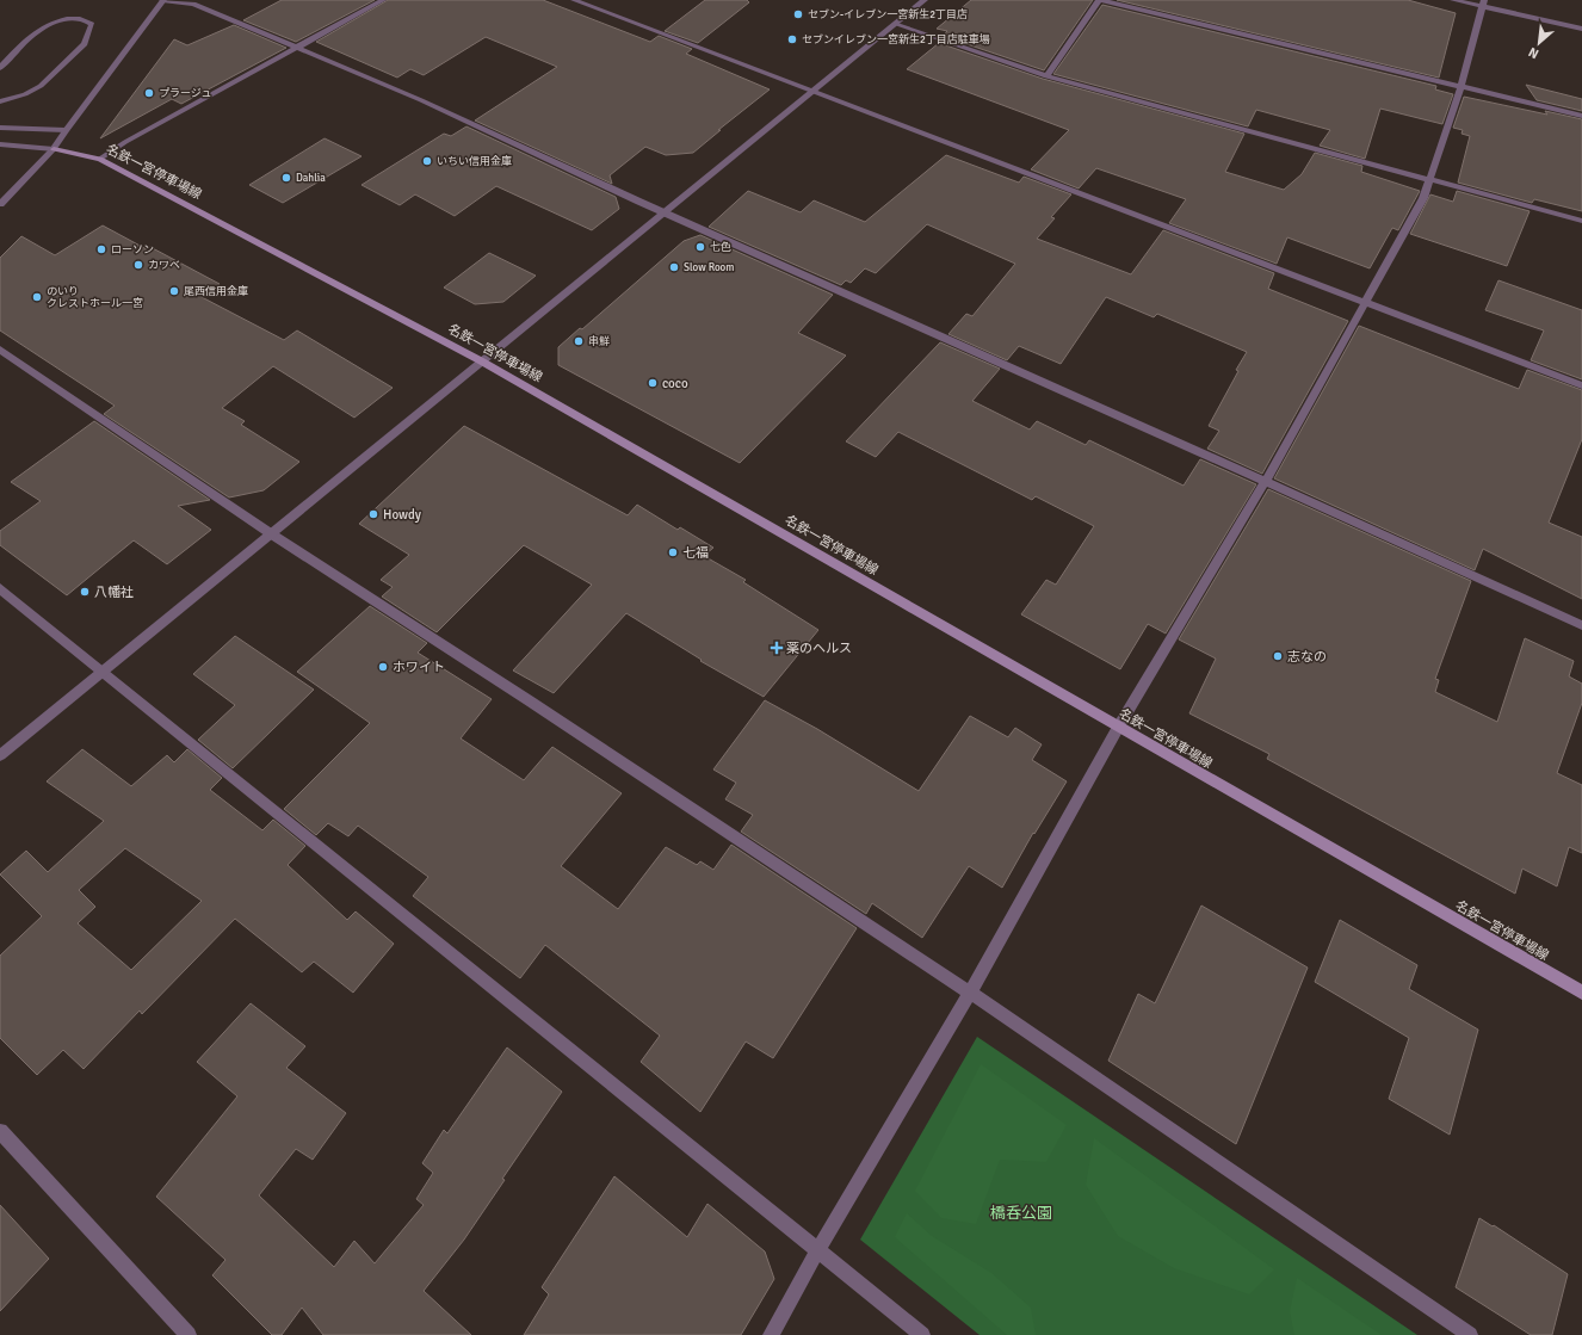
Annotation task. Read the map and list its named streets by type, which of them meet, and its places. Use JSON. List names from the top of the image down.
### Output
{
  "streets": {
    "main road": ["名鉄一宮停車場線"]
  },
  "parks": ["橋呑公園"],
  "places": {
    "other": [
      "セブン-イレブン一宮新生2丁目店",
      "セブンイレブン一宮新生2丁目店駐車場",
      "プラージュ",
      "いちい信用金庫",
      "Dahlia",
      "七色",
      "ローソン",
      "カワベ",
      "Slow Room",
      "尾西信用金庫",
      "のいり クレストホール一宮",
      "串鮮",
      "coco",
      "Howdy",
      "七福",
      "八幡社",
      "志なの",
      "ホワイト"
    ],
    "health": ["薬のヘルス"]
  },
  "north": "bottom left"
}
